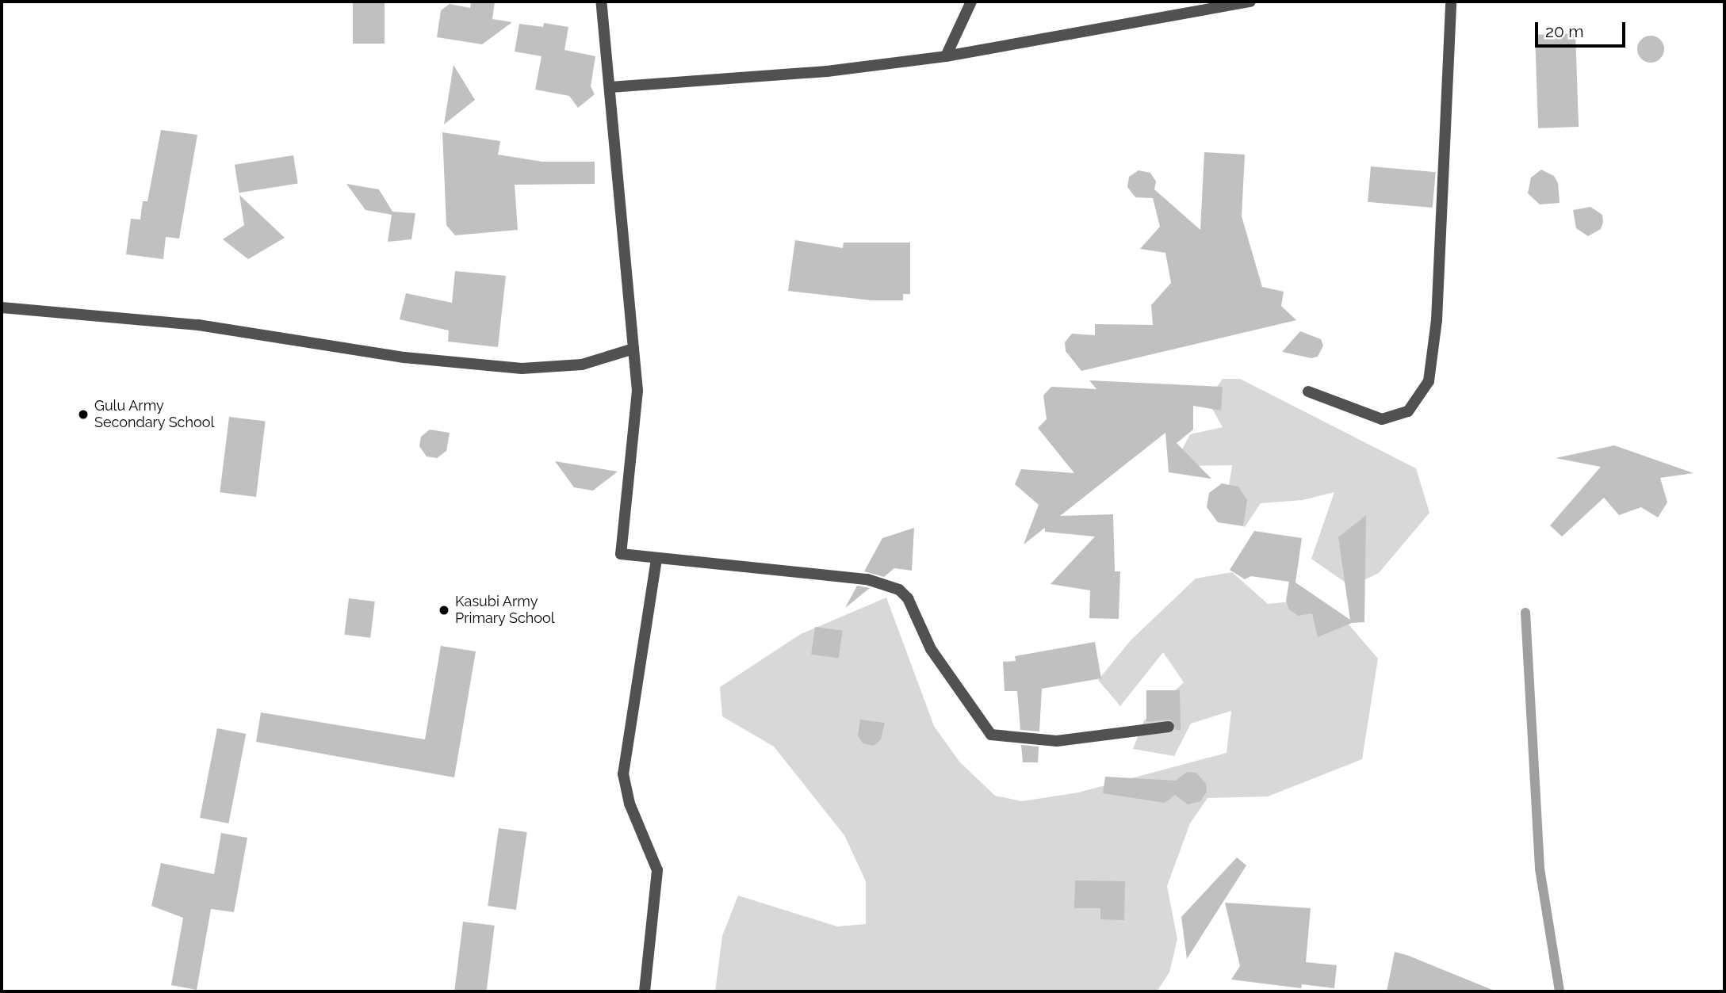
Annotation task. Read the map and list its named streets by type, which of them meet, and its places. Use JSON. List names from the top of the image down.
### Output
{
  "places": ["Gulu Army Secondary School", "Kasubi Army Primary School"],
  "scale_bar": "20 m"
}
